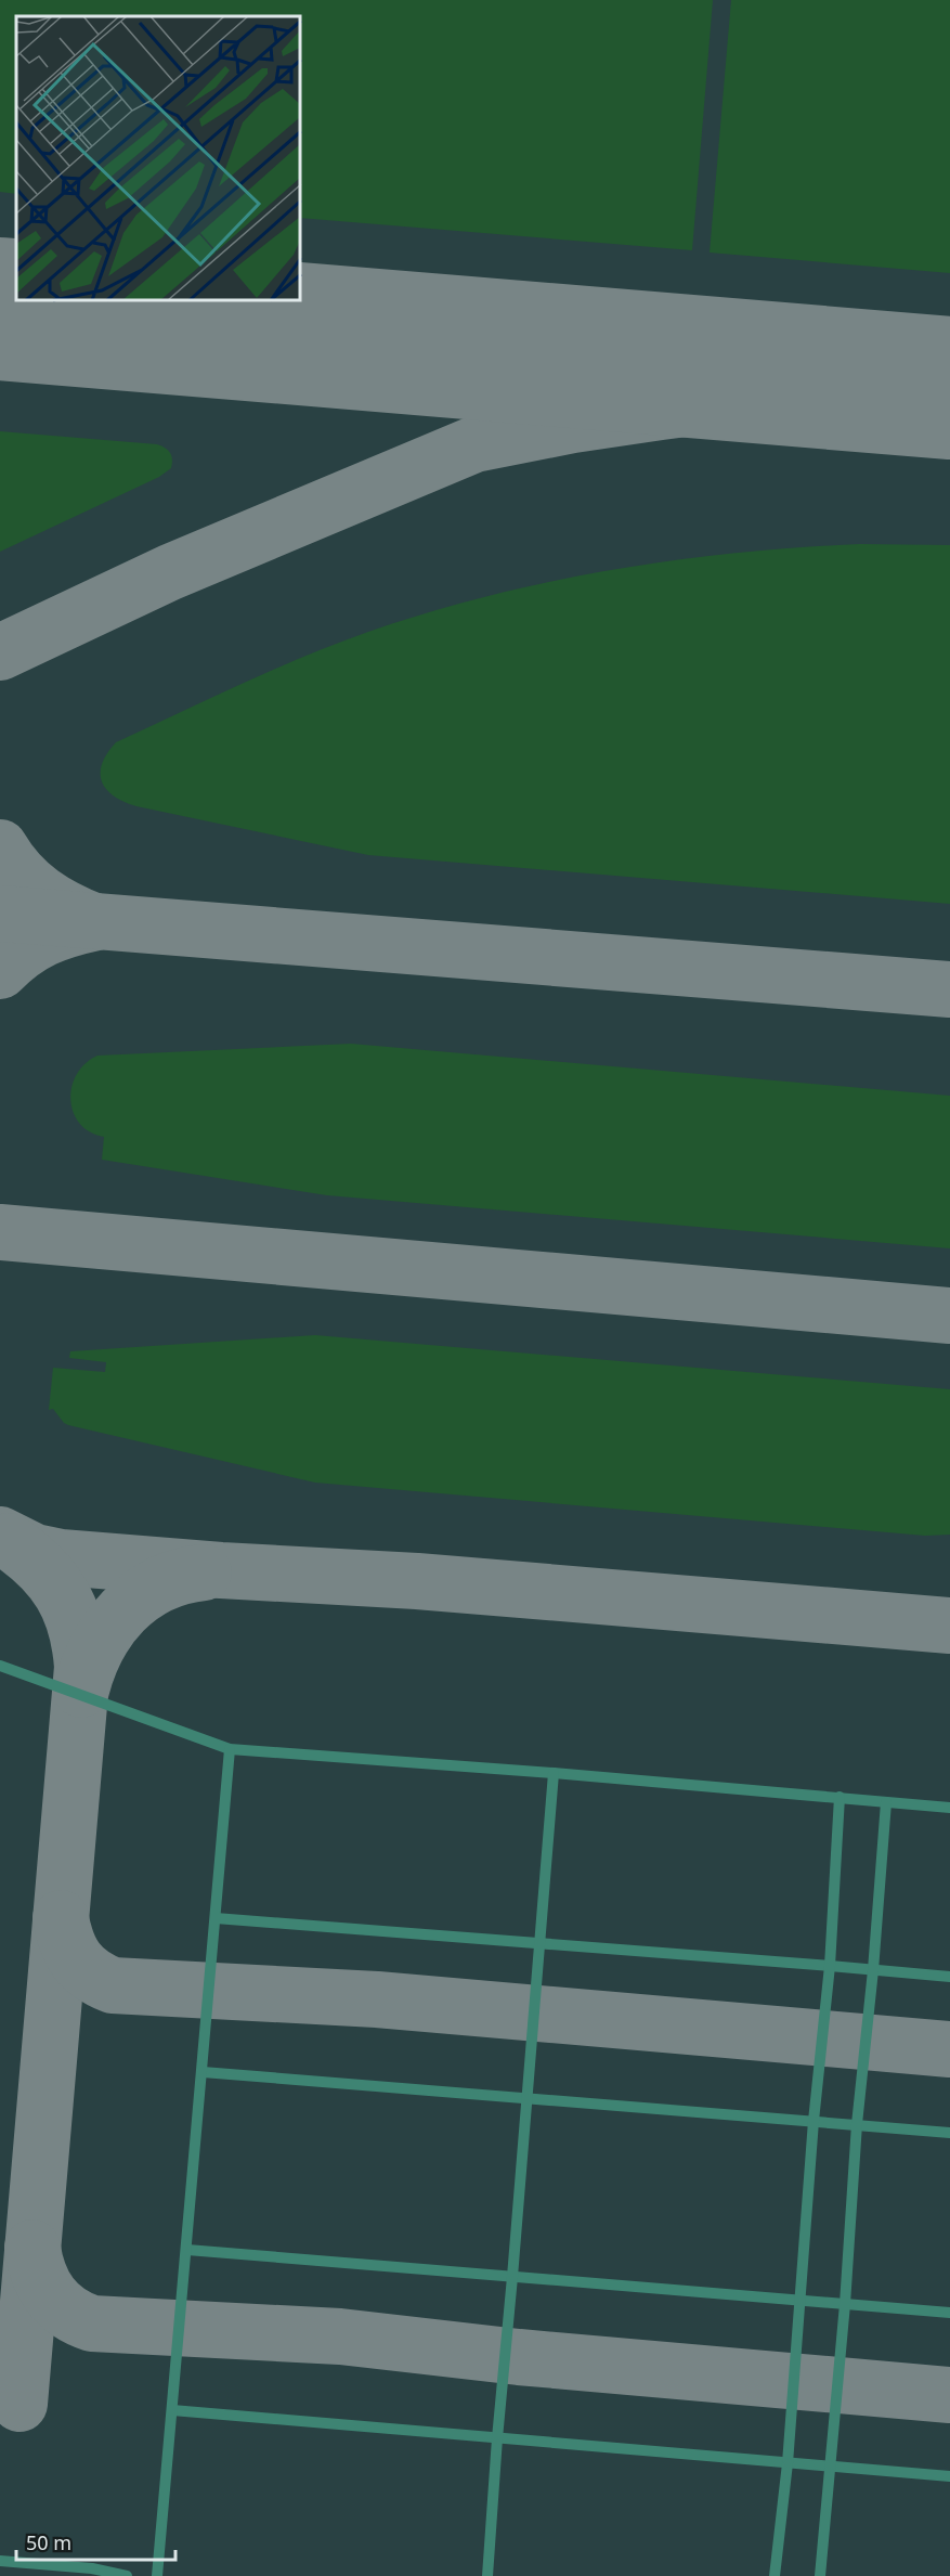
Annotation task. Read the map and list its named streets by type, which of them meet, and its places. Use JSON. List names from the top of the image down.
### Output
{
  "scale_bar": "50 m"
}
